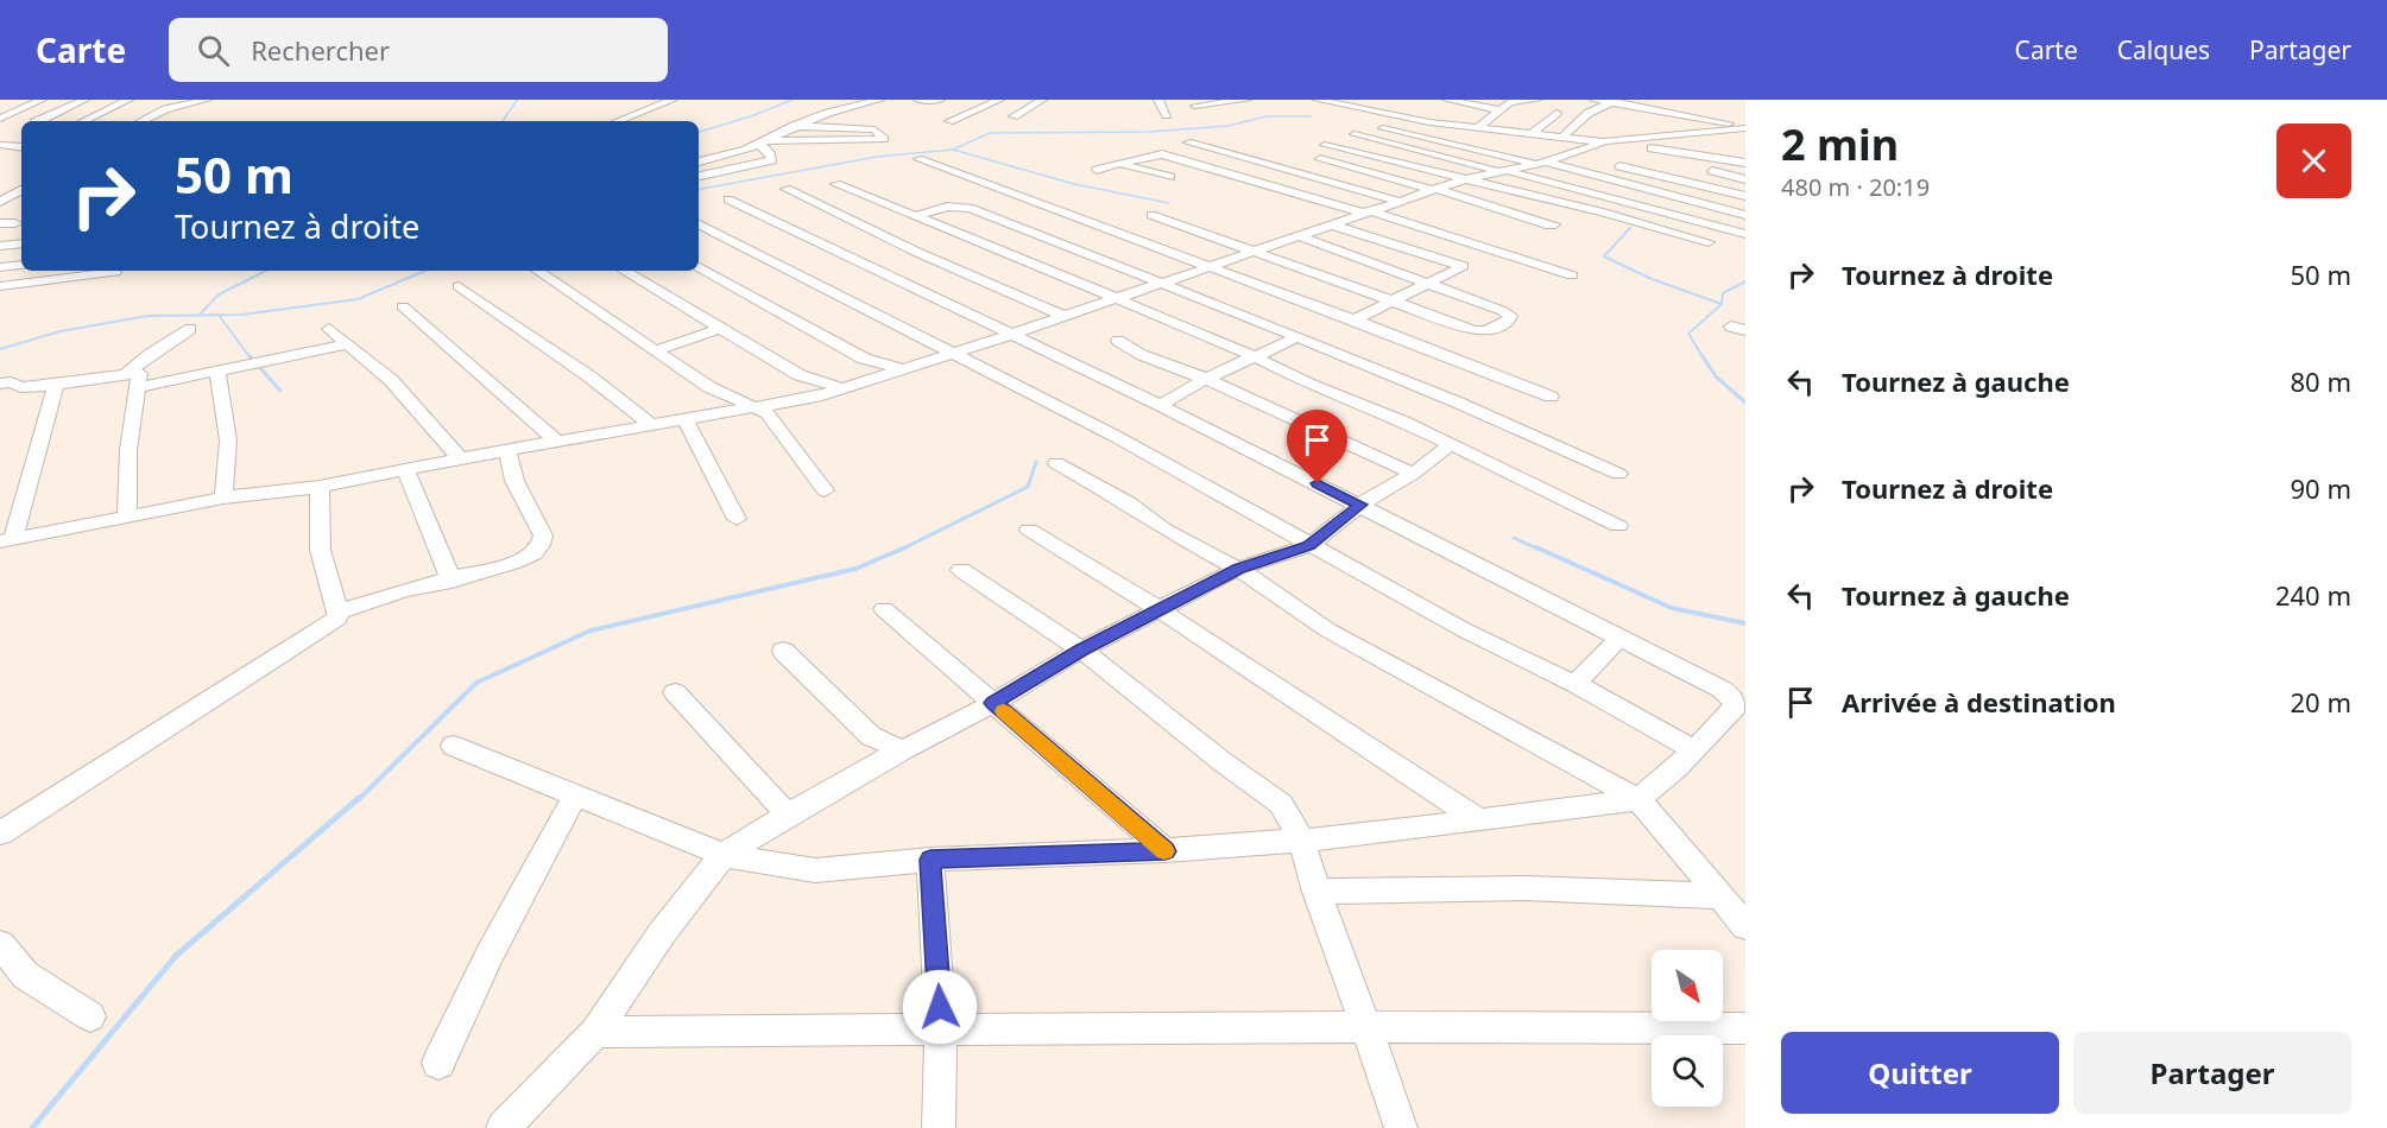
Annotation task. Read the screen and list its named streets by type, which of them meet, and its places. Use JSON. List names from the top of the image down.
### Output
{
  "north": "bottom right",
  "page": {
    "header": "Carte",
    "search": "Rechercher",
    "nav": ["Carte", "Calques", "Partager"],
    "heading": ["2 min", "480 m · 20:19"],
    "turn": ["50 m", "Tournez à droite"],
    "list": [
      {
        "name": "Tournez à droite",
        "value": "50 m"
      },
      {
        "name": "Tournez à gauche",
        "value": "80 m"
      },
      {
        "name": "Tournez à droite",
        "value": "90 m"
      },
      {
        "name": "Tournez à gauche",
        "value": "240 m"
      },
      {
        "name": "Arrivée à destination",
        "value": "20 m"
      }
    ],
    "buttons": ["Quitter", "Partager"]
  }
}
